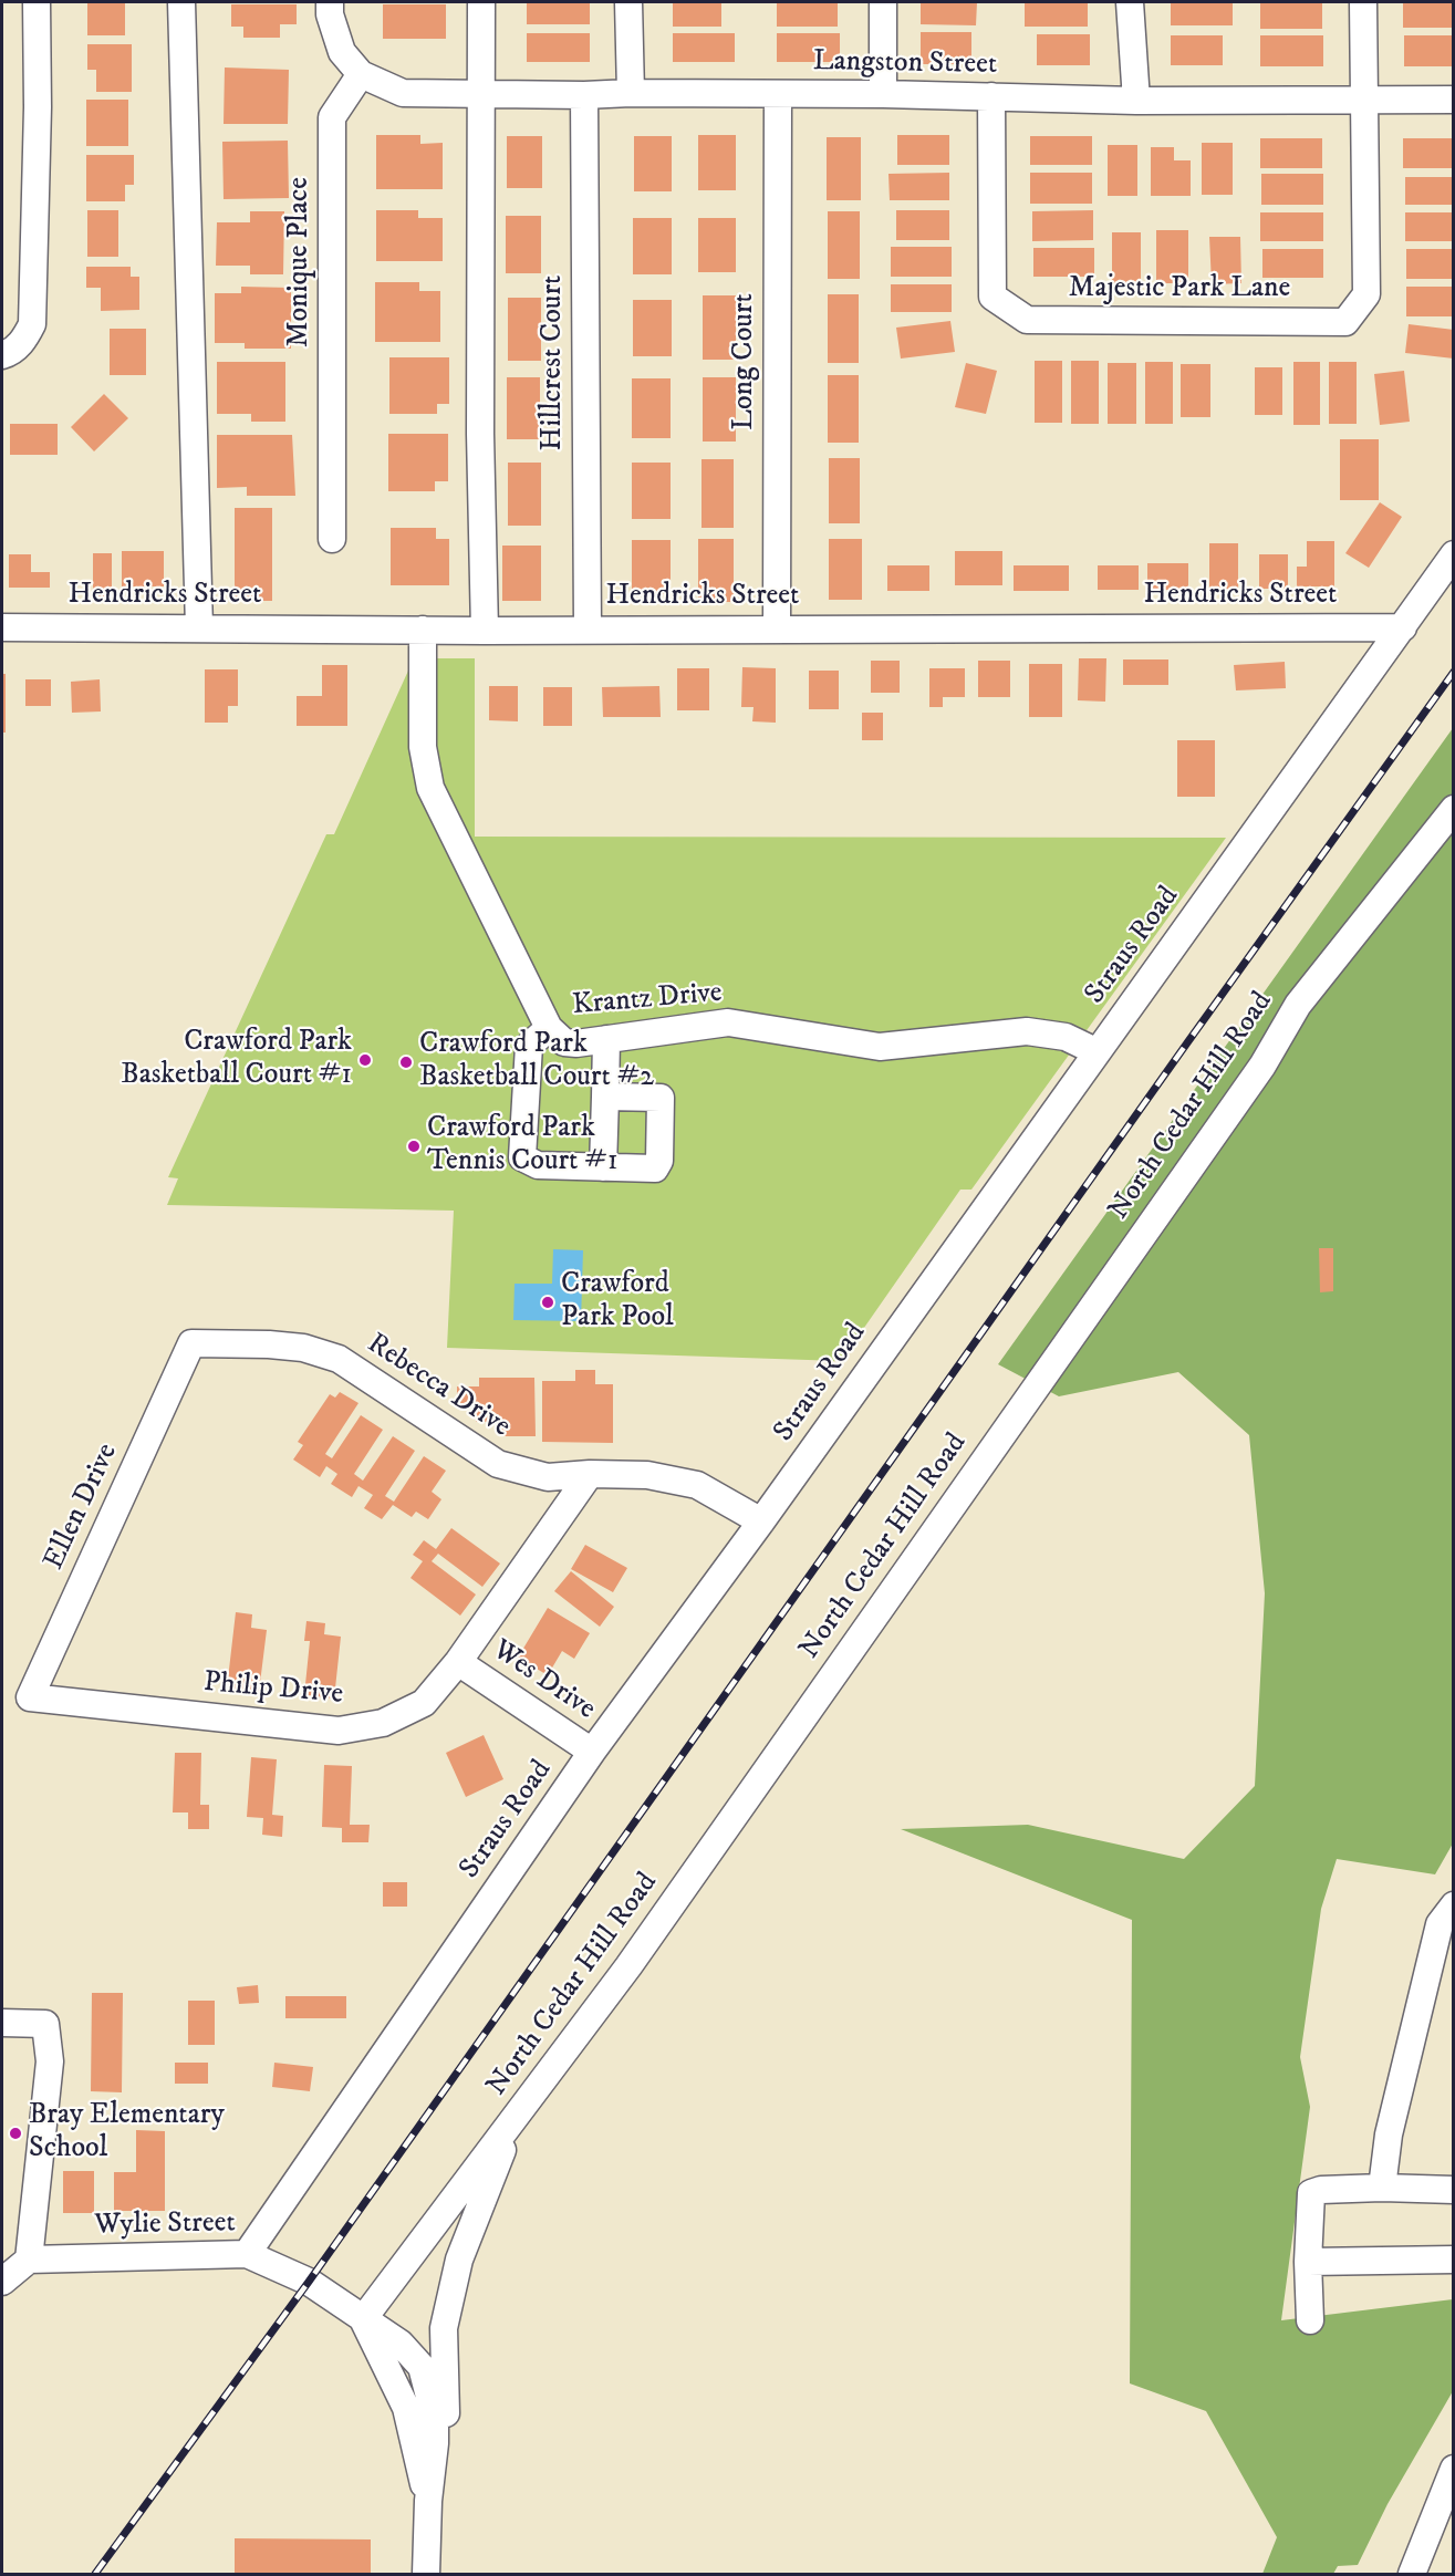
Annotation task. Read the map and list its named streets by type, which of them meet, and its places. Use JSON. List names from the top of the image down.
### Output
{
  "streets": {
    "street": [
      "Langston Street",
      "Monique Place",
      "Majestic Park Lane",
      "Long Court",
      "Hillcrest Court",
      "Hendricks Street",
      "Straus Road",
      "Krantz Drive",
      "North Cedar Hill Road",
      "Rebecca Drive",
      "Ellen Drive",
      "Wes Drive",
      "Philip Drive",
      "Wylie Street"
    ]
  },
  "crossings": [
    ["Langston Street", "Monique Place"],
    ["Langston Street", "Majestic Park Lane"],
    ["Langston Street", "Long Court"],
    ["Langston Street", "Hillcrest Court"],
    ["Long Court", "Hendricks Street"],
    ["Hillcrest Court", "Hendricks Street"],
    ["Hendricks Street", "Straus Road"],
    ["Hendricks Street", "Krantz Drive"],
    ["Straus Road", "Krantz Drive"],
    ["Straus Road", "Rebecca Drive"],
    ["Straus Road", "Wes Drive"],
    ["Straus Road", "Wylie Street"],
    ["North Cedar Hill Road", "Wylie Street"],
    ["Rebecca Drive", "Ellen Drive"],
    ["Rebecca Drive", "Philip Drive"],
    ["Ellen Drive", "Philip Drive"],
    ["Wes Drive", "Philip Drive"]
  ],
  "places": [
    "Crawford Park Basketball Court #1",
    "Crawford Park Basketball Court #2",
    "Crawford Park Tennis Court #1",
    "Crawford Park Pool",
    "Bray Elementary School"
  ]
}
